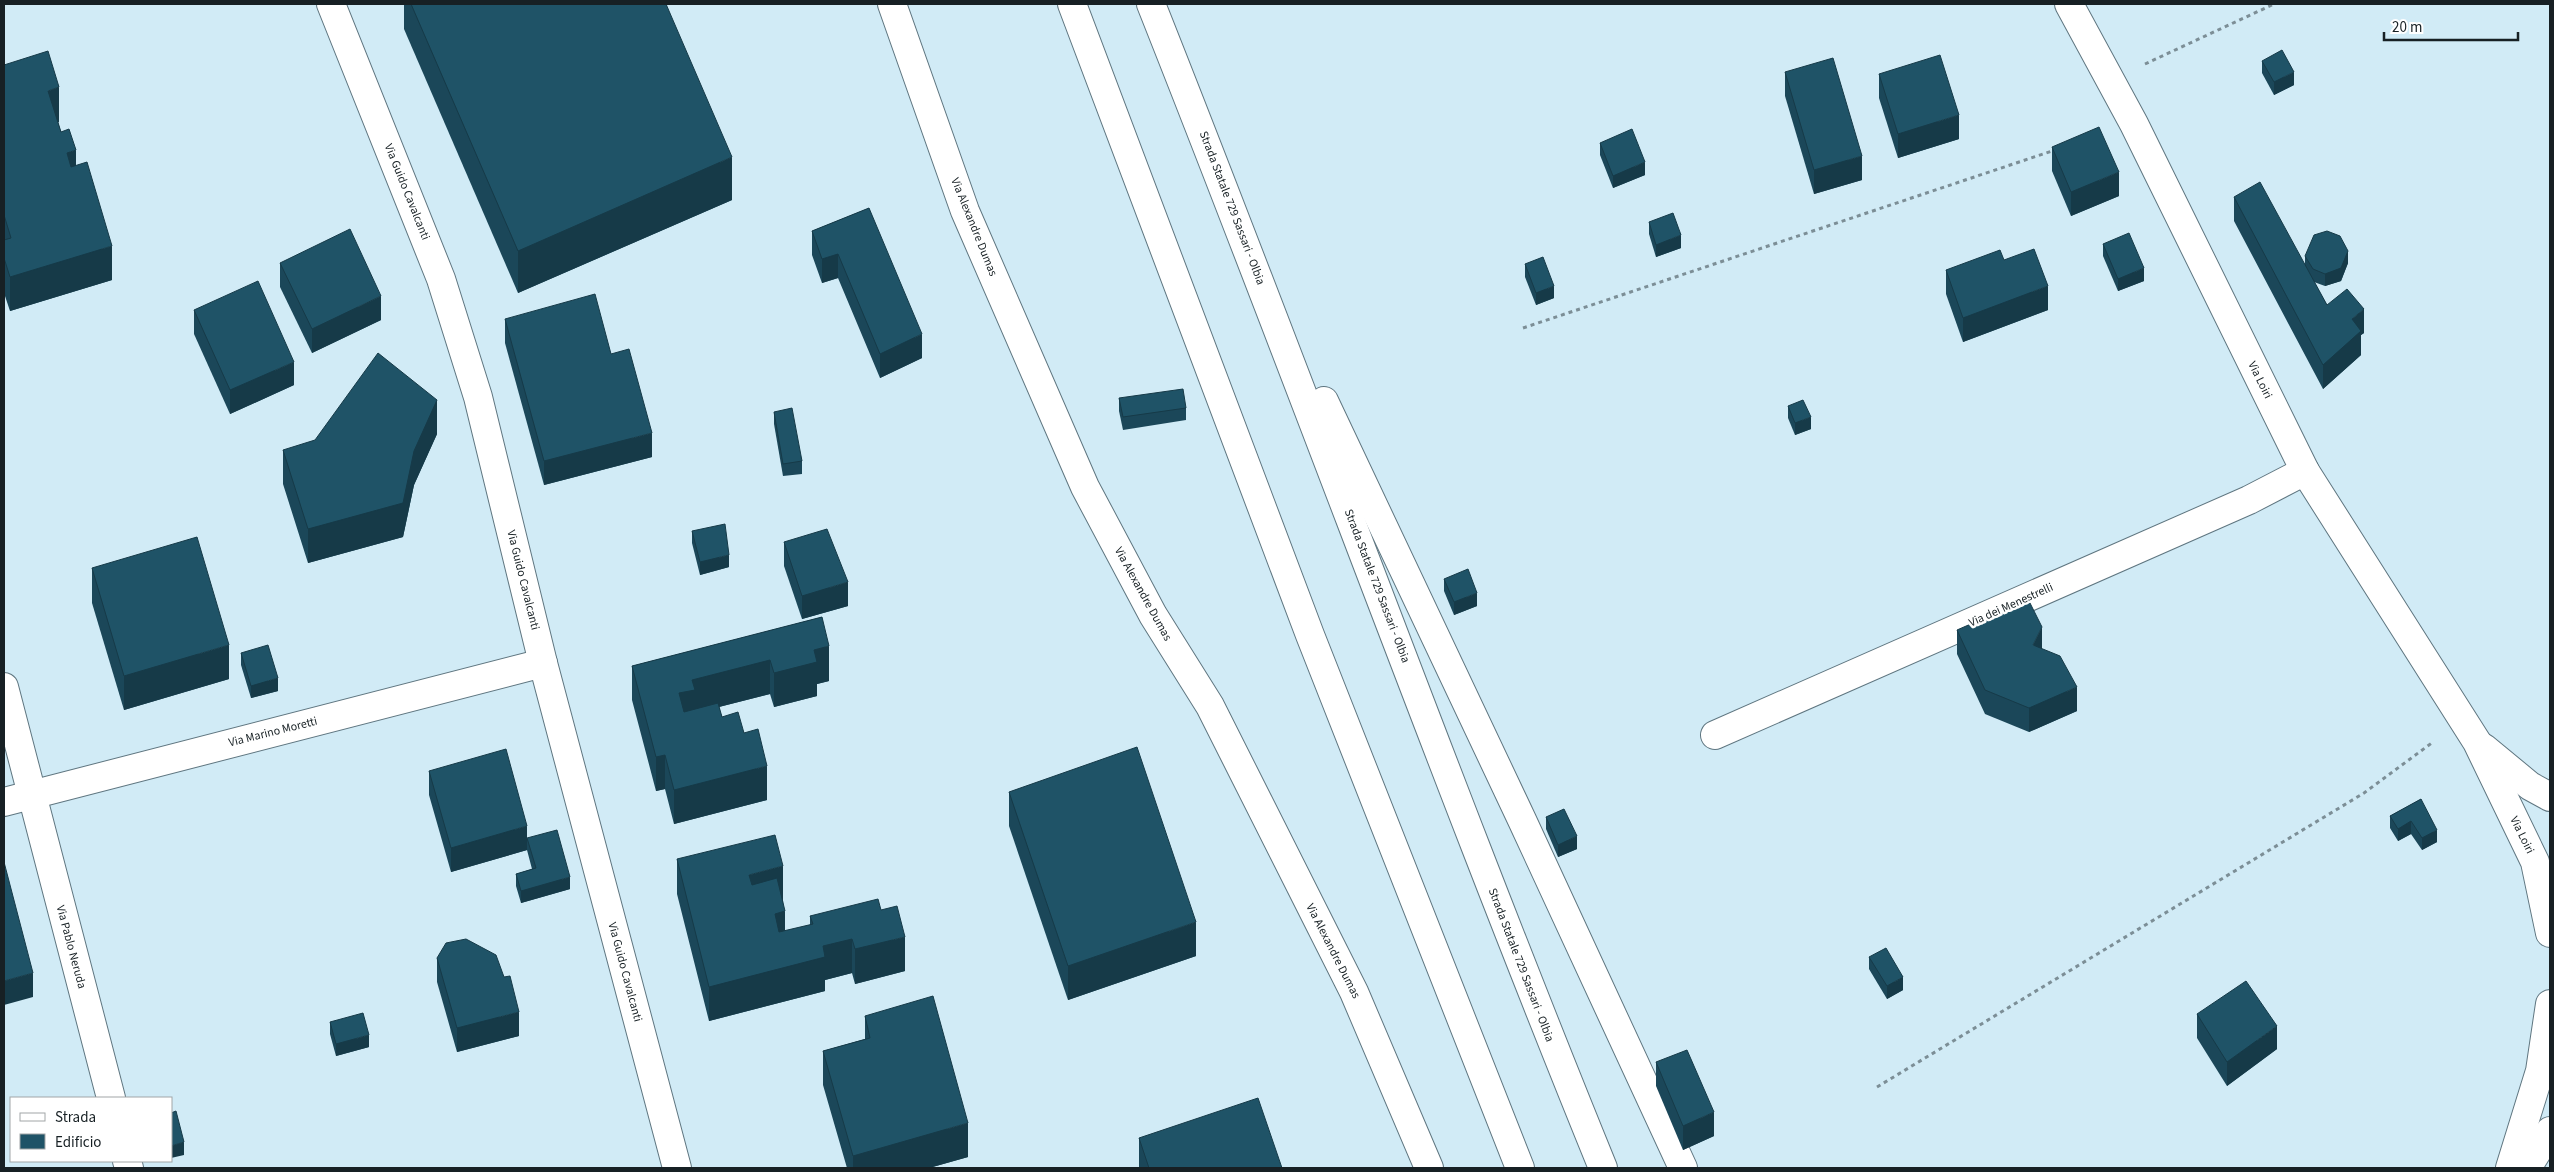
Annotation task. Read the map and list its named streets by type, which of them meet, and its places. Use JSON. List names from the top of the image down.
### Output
{
  "streets": {
    "main road": [
      "Via Guido Cavalcanti",
      "Strada Statale 729 Sassari - Olbia",
      "Via Alexandre Dumas",
      "Via Loiri",
      "Via dei Menestrelli",
      "Via Marino Moretti",
      "Via Pablo Neruda"
    ]
  },
  "crossings": [
    ["Via Guido Cavalcanti", "Via Marino Moretti"],
    ["Via Loiri", "Via dei Menestrelli"],
    ["Via Marino Moretti", "Via Pablo Neruda"]
  ],
  "legend": ["Strada", "Edificio"],
  "scale_bar": "20 m"
}
